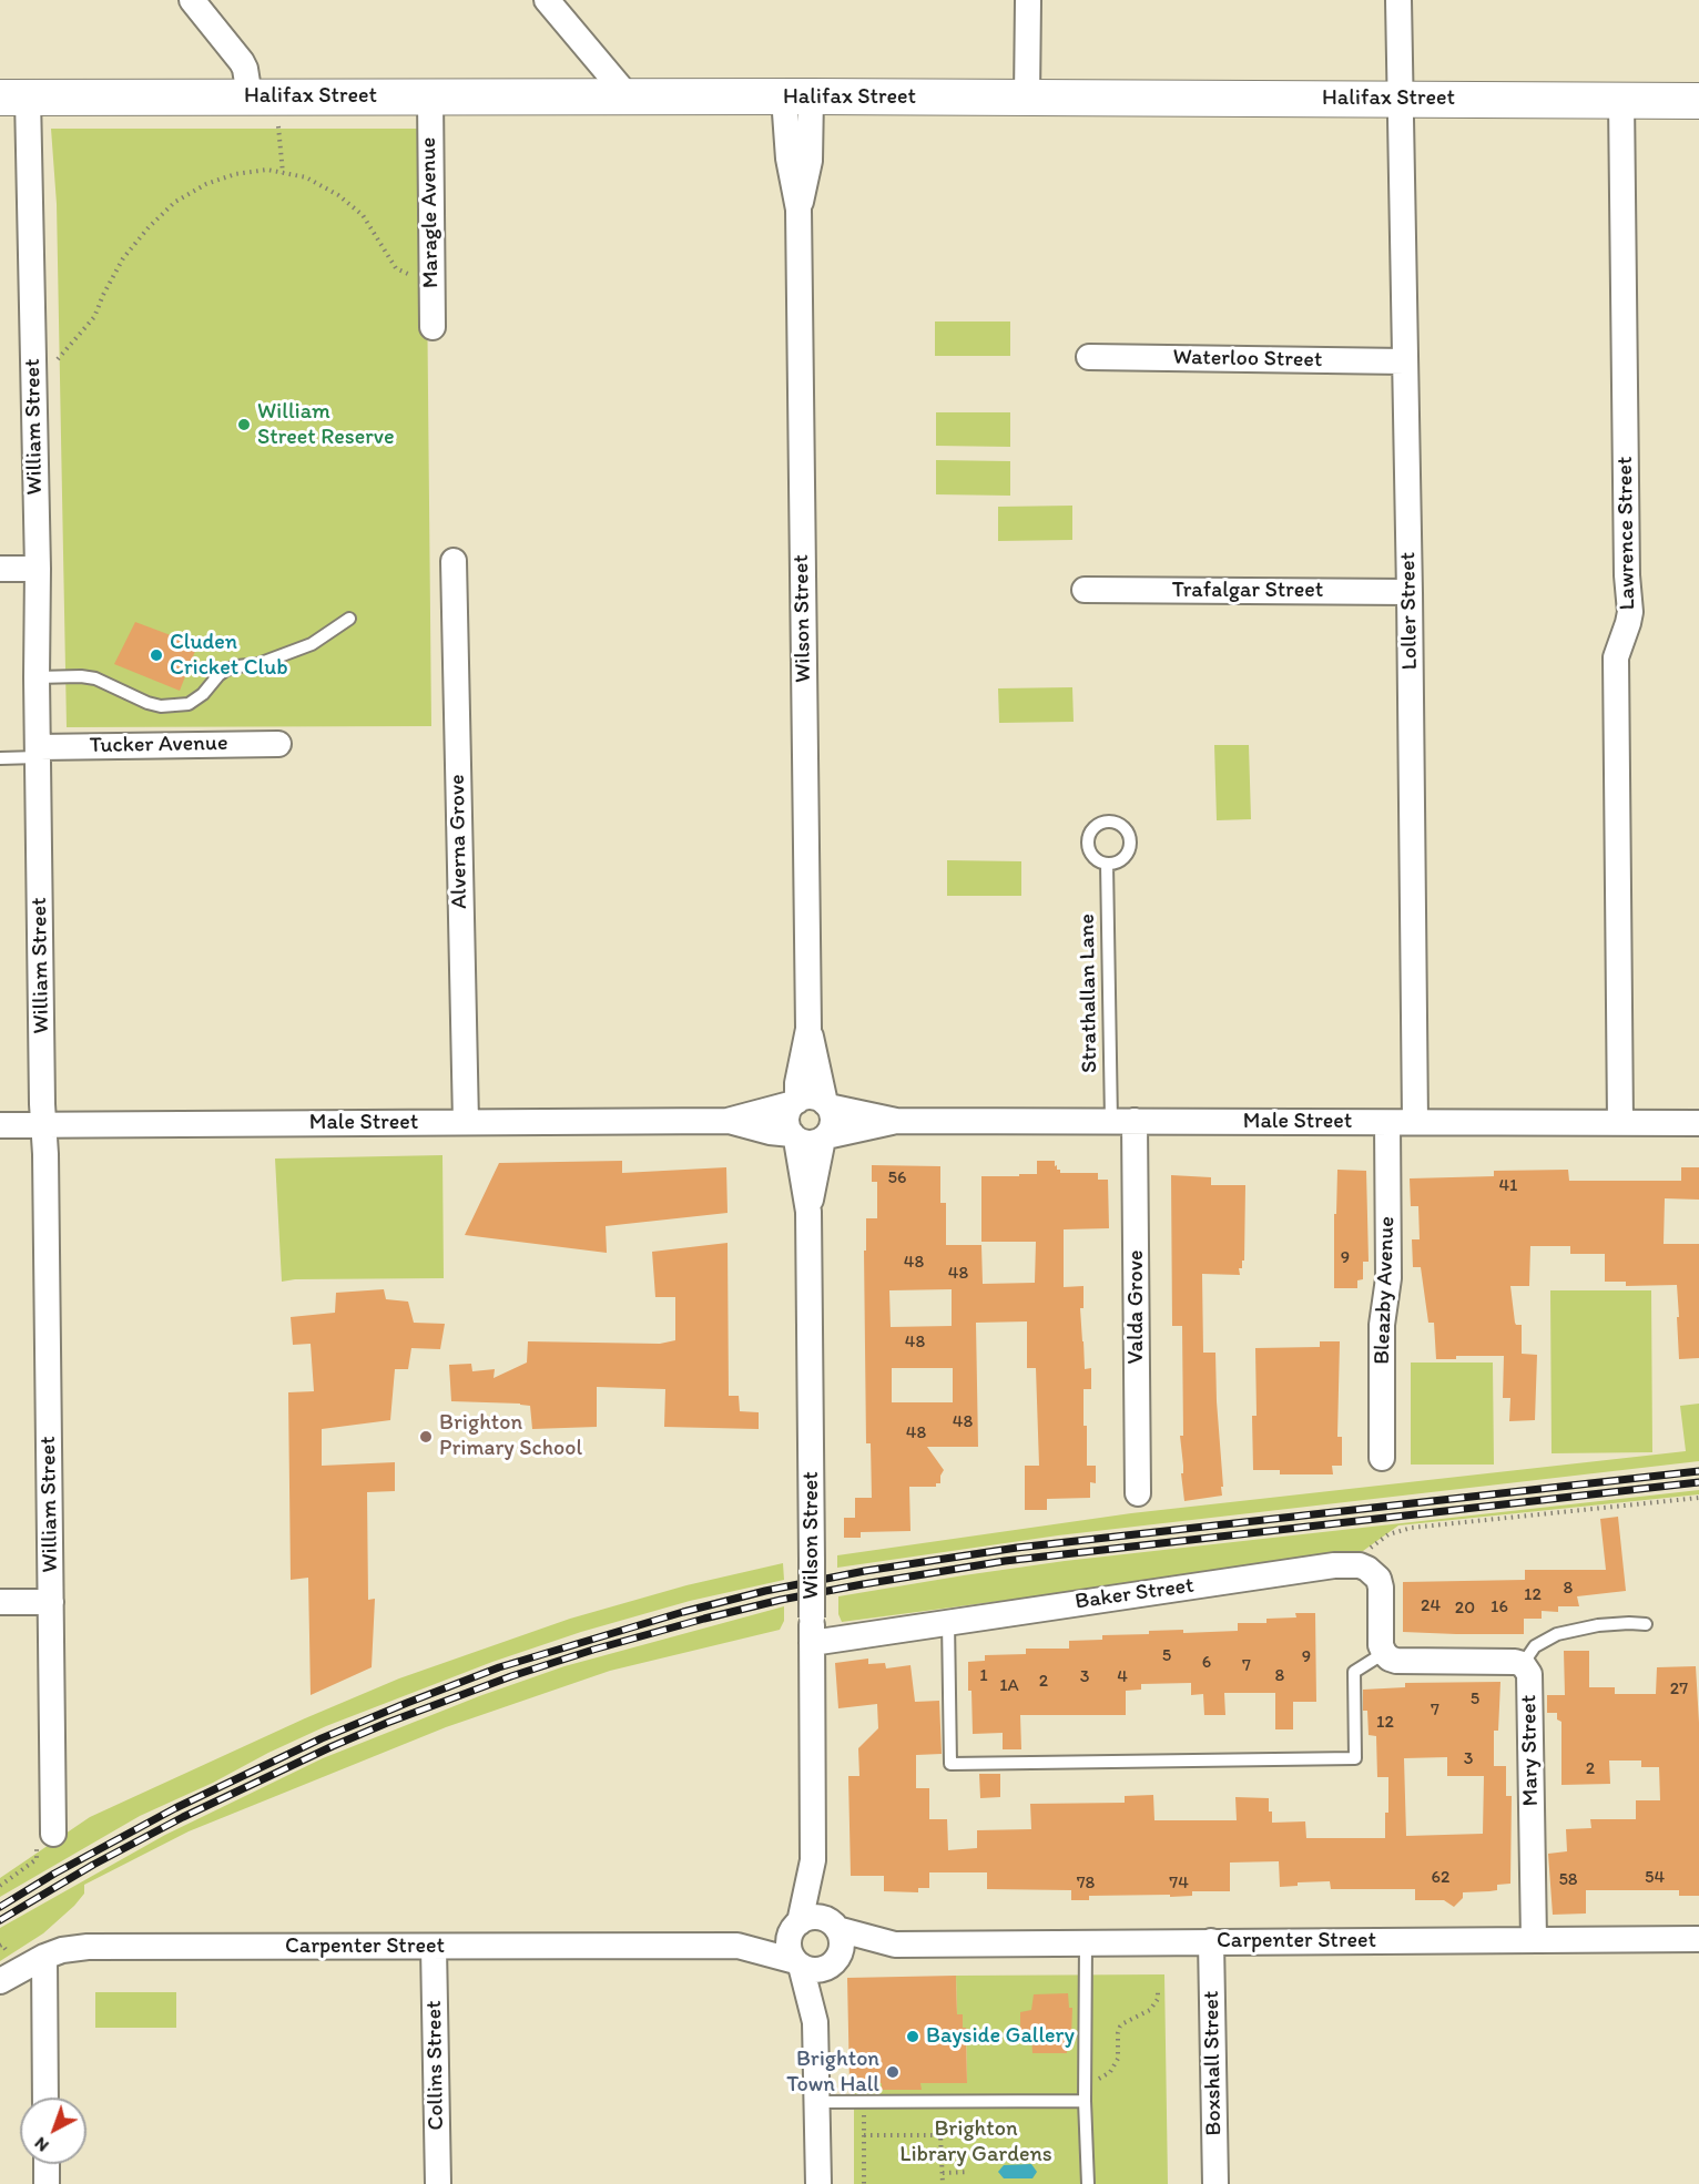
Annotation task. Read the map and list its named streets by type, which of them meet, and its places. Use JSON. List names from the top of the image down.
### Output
{
  "streets": {
    "street": [
      "Halifax Street",
      "Maragle Avenue",
      "Waterloo Street",
      "William Street",
      "Lawrence Street",
      "Trafalgar Street",
      "Loller Street",
      "Wilson Street",
      "Tucker Avenue",
      "Alverna Grove",
      "Male Street",
      "Bleazby Avenue",
      "Valda Grove",
      "Baker Street",
      "Mary Street",
      "Carpenter Street",
      "Boxshall Street",
      "Collins Street"
    ],
    "lane": ["Strathallan Lane"]
  },
  "crossings": [
    ["Halifax Street", "Maragle Avenue"],
    ["Halifax Street", "William Street"],
    ["Halifax Street", "Lawrence Street"],
    ["Halifax Street", "Loller Street"],
    ["Halifax Street", "Wilson Street"],
    ["Waterloo Street", "Loller Street"],
    ["William Street", "Tucker Avenue"],
    ["William Street", "Male Street"],
    ["Lawrence Street", "Male Street"],
    ["Trafalgar Street", "Loller Street"],
    ["Loller Street", "Male Street"],
    ["Wilson Street", "Male Street"],
    ["Wilson Street", "Baker Street"],
    ["Wilson Street", "Carpenter Street"],
    ["Alverna Grove", "Male Street"],
    ["Strathallan Lane", "Male Street"],
    ["Strathallan Lane", "Valda Grove"],
    ["Male Street", "Bleazby Avenue"],
    ["Male Street", "Valda Grove"],
    ["Mary Street", "Carpenter Street"],
    ["Carpenter Street", "Boxshall Street"],
    ["Carpenter Street", "Collins Street"]
  ],
  "parks": ["Brighton Library Gardens"],
  "places": [
    "William Street Reserve",
    "Cluden Cricket Club",
    "Brighton Primary School",
    "Bayside Gallery",
    "Brighton Town Hall"
  ],
  "house_numbers": [
    "56",
    "41",
    "9",
    "48",
    "48",
    "48",
    "48",
    "48",
    "8",
    "12",
    "24",
    "16",
    "20",
    "5",
    "9",
    "6",
    "7",
    "1",
    "8",
    "3",
    "4",
    "2",
    "1A",
    "27",
    "5",
    "7",
    "12",
    "3",
    "2",
    "62",
    "54",
    "58",
    "78",
    "74"
  ],
  "north": "bottom left"
}
